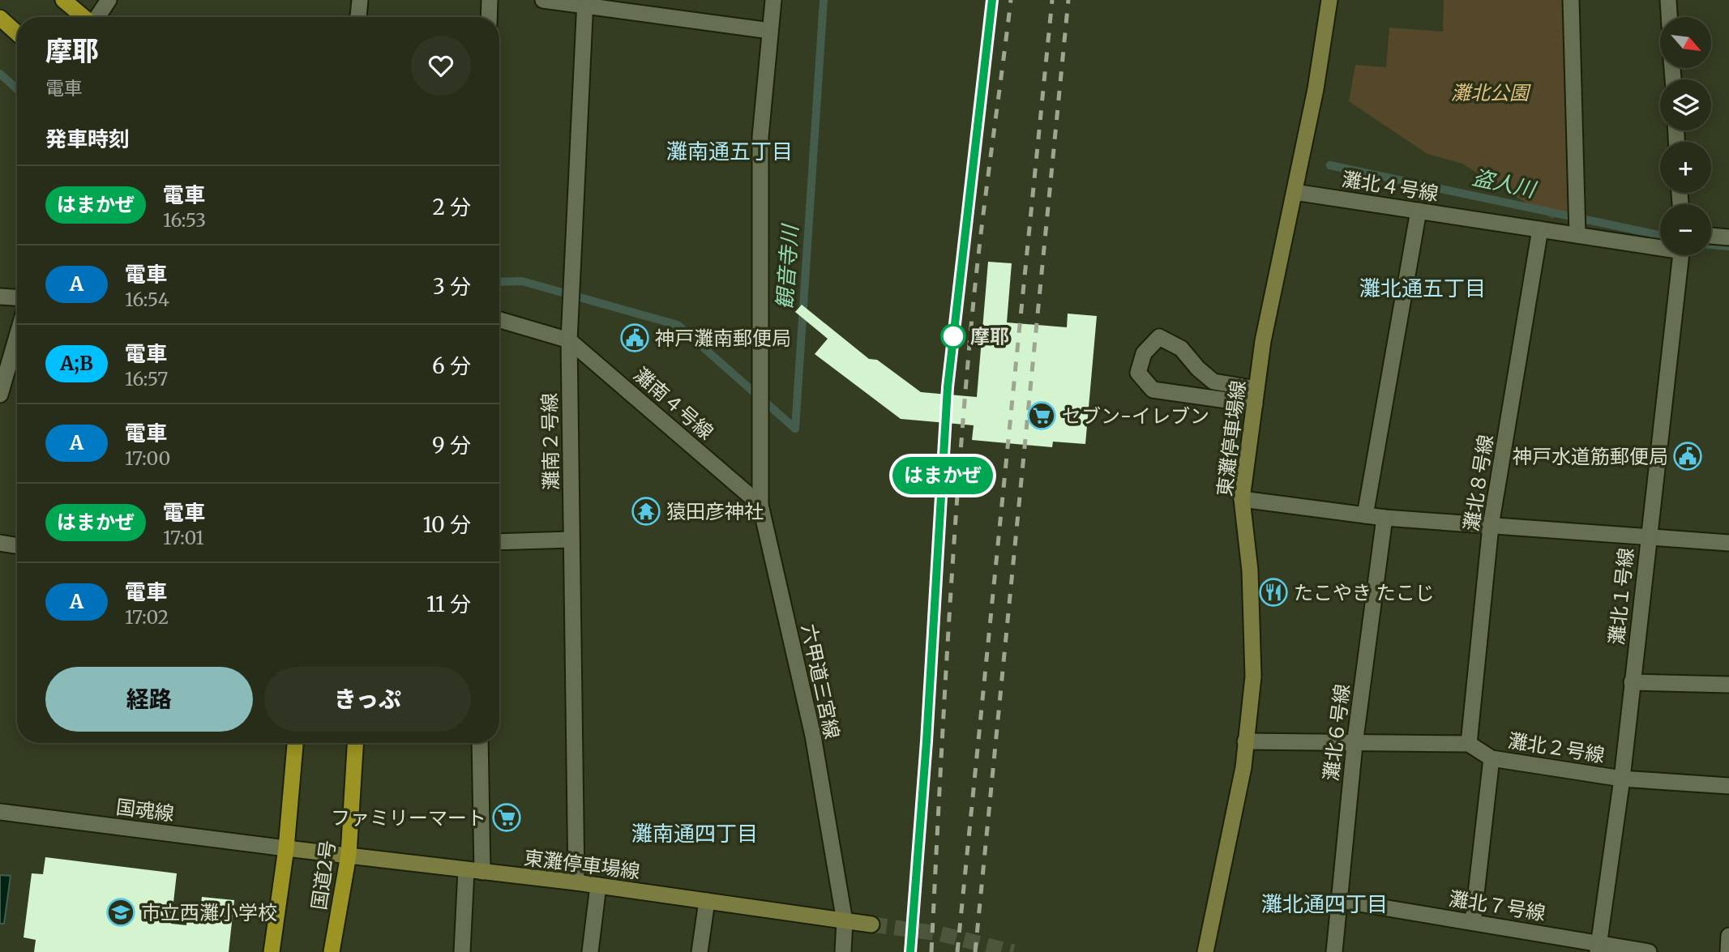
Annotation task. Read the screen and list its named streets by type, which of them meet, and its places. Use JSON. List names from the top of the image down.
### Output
{
  "streets": {
    "highway": ["国道2号"],
    "main road": ["東灘停車場線"],
    "street": [
      "灘北４号線",
      "灘南４号線",
      "灘南２号線",
      "灘北８号線",
      "灘北１号線",
      "六甲道三宮線",
      "灘北６号線",
      "灘北２号線",
      "国魂線",
      "灘北７号線"
    ]
  },
  "crossings": [
    ["灘北４号線", "東灘停車場線"],
    ["灘北４号線", "灘北８号線"],
    ["灘南４号線", "灘南２号線"],
    ["灘南４号線", "六甲道三宮線"],
    ["東灘停車場線", "灘南２号線"],
    ["東灘停車場線", "六甲道三宮線"],
    ["東灘停車場線", "国魂線"],
    ["東灘停車場線", "国道2号"],
    ["灘北８号線", "灘北２号線"],
    ["灘北１号線", "灘北２号線"],
    ["灘北１号線", "灘北７号線"],
    ["灘北６号線", "灘北７号線"],
    ["国魂線", "国道2号"]
  ],
  "districts": [
    "灘南通五丁目",
    "灘北通五丁目",
    "灘南通四丁目",
    "灘北通四丁目"
  ],
  "water": ["盗人川", "観音寺川"],
  "parks": ["灘北公園"],
  "places": {
    "other": ["摩耶"],
    "public building": ["神戸灘南郵便局", "神戸水道筋郵便局"],
    "supermarket": ["セブン-イレブン", "ファミリーマート"],
    "temple": ["猿田彦神社"],
    "restaurant": ["たこやき たこじ"],
    "school or university": ["市立西灘小学校"]
  },
  "north": "bottom right",
  "page": {
    "on_map": "はまかぜ",
    "map_buttons": ["+", "−"],
    "heading": [
      ["摩耶", "電車"],
      "発車時刻"
    ],
    "list": [
      {
        "mark": "はまかぜ",
        "name": "電車",
        "note": "16:53",
        "value": "2 分"
      },
      {
        "mark": "A",
        "name": "電車",
        "note": "16:54",
        "value": "3 分"
      },
      {
        "mark": "A;B",
        "name": "電車",
        "note": "16:57",
        "value": "6 分"
      },
      {
        "mark": "A",
        "name": "電車",
        "note": "17:00",
        "value": "9 分"
      },
      {
        "mark": "はまかぜ",
        "name": "電車",
        "note": "17:01",
        "value": "10 分"
      },
      {
        "mark": "A",
        "name": "電車",
        "note": "17:02",
        "value": "11 分"
      }
    ],
    "buttons": ["経路", "きっぷ"]
  }
}
